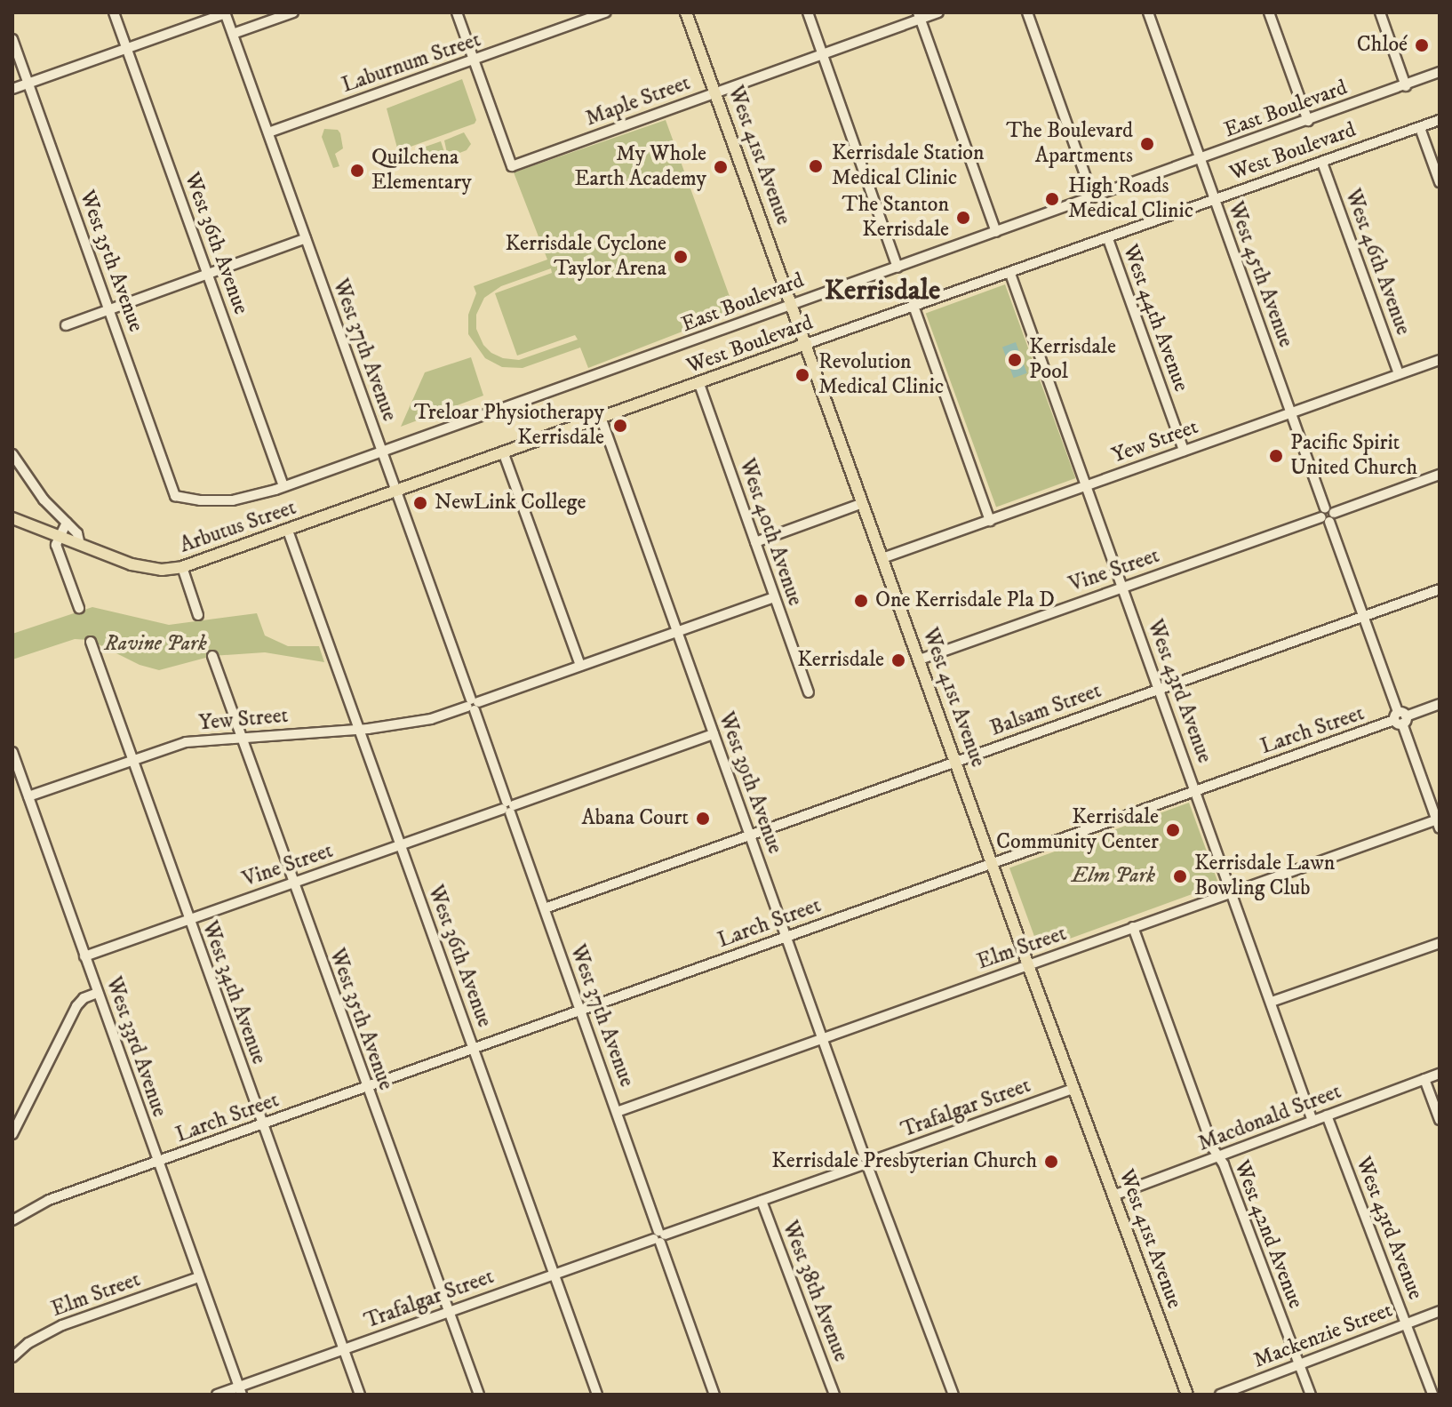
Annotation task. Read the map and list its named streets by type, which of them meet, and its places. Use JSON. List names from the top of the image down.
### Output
{
  "streets": {
    "main road": ["West Boulevard", "West 41st Avenue", "Arbutus Street"],
    "street": [
      "Laburnum Street",
      "Maple Street",
      "East Boulevard",
      "West 36th Avenue",
      "West 35th Avenue",
      "West 46th Avenue",
      "West 45th Avenue",
      "West 44th Avenue",
      "West 37th Avenue",
      "Yew Street",
      "West 40th Avenue",
      "Vine Street",
      "West 43rd Avenue",
      "Balsam Street",
      "Larch Street",
      "West 39th Avenue",
      "Elm Street",
      "West 34th Avenue",
      "West 33rd Avenue",
      "Trafalgar Street",
      "Macdonald Street",
      "West 42nd Avenue",
      "West 38th Avenue",
      "Mackenzie Street"
    ]
  },
  "crossings": [
    ["Laburnum Street", "Maple Street"],
    ["Laburnum Street", "West 37th Avenue"],
    ["Maple Street", "West 41st Avenue"],
    ["East Boulevard", "West 41st Avenue"],
    ["East Boulevard", "West 36th Avenue"],
    ["East Boulevard", "West 35th Avenue"],
    ["East Boulevard", "West 45th Avenue"],
    ["East Boulevard", "West 37th Avenue"],
    ["West Boulevard", "West 41st Avenue"],
    ["West Boulevard", "West 46th Avenue"],
    ["West Boulevard", "West 45th Avenue"],
    ["West Boulevard", "West 44th Avenue"],
    ["West Boulevard", "West 37th Avenue"],
    ["West Boulevard", "Arbutus Street"],
    ["West Boulevard", "West 40th Avenue"],
    ["West Boulevard", "West 43rd Avenue"],
    ["West Boulevard", "West 39th Avenue"],
    ["West 41st Avenue", "Yew Street"],
    ["West 41st Avenue", "Vine Street"],
    ["West 41st Avenue", "Balsam Street"],
    ["West 41st Avenue", "Larch Street"],
    ["West 41st Avenue", "Elm Street"],
    ["West 41st Avenue", "Trafalgar Street"],
    ["West 41st Avenue", "Macdonald Street"],
    ["West 36th Avenue", "Yew Street"],
    ["West 36th Avenue", "Arbutus Street"],
    ["West 36th Avenue", "Vine Street"],
    ["West 36th Avenue", "Larch Street"],
    ["West 36th Avenue", "Trafalgar Street"],
    ["West 35th Avenue", "Yew Street"],
    ["West 35th Avenue", "Vine Street"],
    ["West 35th Avenue", "Larch Street"],
    ["West 35th Avenue", "Trafalgar Street"],
    ["West 46th Avenue", "Yew Street"],
    ["West 45th Avenue", "Yew Street"],
    ["West 45th Avenue", "Vine Street"],
    ["West 45th Avenue", "Balsam Street"],
    ["West 45th Avenue", "Larch Street"],
    ["West 45th Avenue", "Elm Street"],
    ["West 44th Avenue", "Yew Street"],
    ["West 37th Avenue", "Yew Street"],
    ["West 37th Avenue", "Arbutus Street"],
    ["West 37th Avenue", "Vine Street"],
    ["West 37th Avenue", "Balsam Street"],
    ["West 37th Avenue", "Larch Street"],
    ["West 37th Avenue", "Elm Street"],
    ["West 37th Avenue", "Trafalgar Street"],
    ["Yew Street", "West 40th Avenue"],
    ["Yew Street", "West 43rd Avenue"],
    ["Yew Street", "West 39th Avenue"],
    ["Yew Street", "West 34th Avenue"],
    ["Yew Street", "West 33rd Avenue"],
    ["Vine Street", "West 43rd Avenue"],
    ["Vine Street", "West 39th Avenue"],
    ["Vine Street", "West 34th Avenue"],
    ["Vine Street", "West 33rd Avenue"],
    ["West 43rd Avenue", "Balsam Street"],
    ["West 43rd Avenue", "Larch Street"],
    ["West 43rd Avenue", "Elm Street"],
    ["West 43rd Avenue", "Macdonald Street"],
    ["West 43rd Avenue", "Mackenzie Street"],
    ["Balsam Street", "West 39th Avenue"],
    ["Larch Street", "West 39th Avenue"],
    ["Larch Street", "West 34th Avenue"],
    ["Larch Street", "West 33rd Avenue"],
    ["West 39th Avenue", "Elm Street"],
    ["West 39th Avenue", "Trafalgar Street"],
    ["Elm Street", "West 33rd Avenue"],
    ["Elm Street", "West 42nd Avenue"],
    ["West 34th Avenue", "Trafalgar Street"],
    ["West 33rd Avenue", "Trafalgar Street"],
    ["Trafalgar Street", "West 38th Avenue"],
    ["Macdonald Street", "West 42nd Avenue"],
    ["West 42nd Avenue", "Mackenzie Street"]
  ],
  "districts": ["Kerrisdale"],
  "parks": ["Ravine Park", "Elm Park"],
  "places": [
    "Chloé",
    "The Boulevard Apartments",
    "Kerrisdale Station Medical Clinic",
    "My Whole Earth Academy",
    "Quilchena Elementary",
    "High Roads Medical Clinic",
    "The Stanton Kerrisdale",
    "Kerrisdale Cyclone Taylor Arena",
    "Kerrisdale Pool",
    "Revolution Medical Clinic",
    "Treloar Physiotherapy Kerrisdale",
    "Pacific Spirit United Church",
    "NewLink College",
    "One Kerrisdale Pla D",
    "Kerrisdale",
    "Abana Court",
    "Kerrisdale Community Center",
    "Kerrisdale Lawn Bowling Club",
    "Kerrisdale Presbyterian Church"
  ]
}
